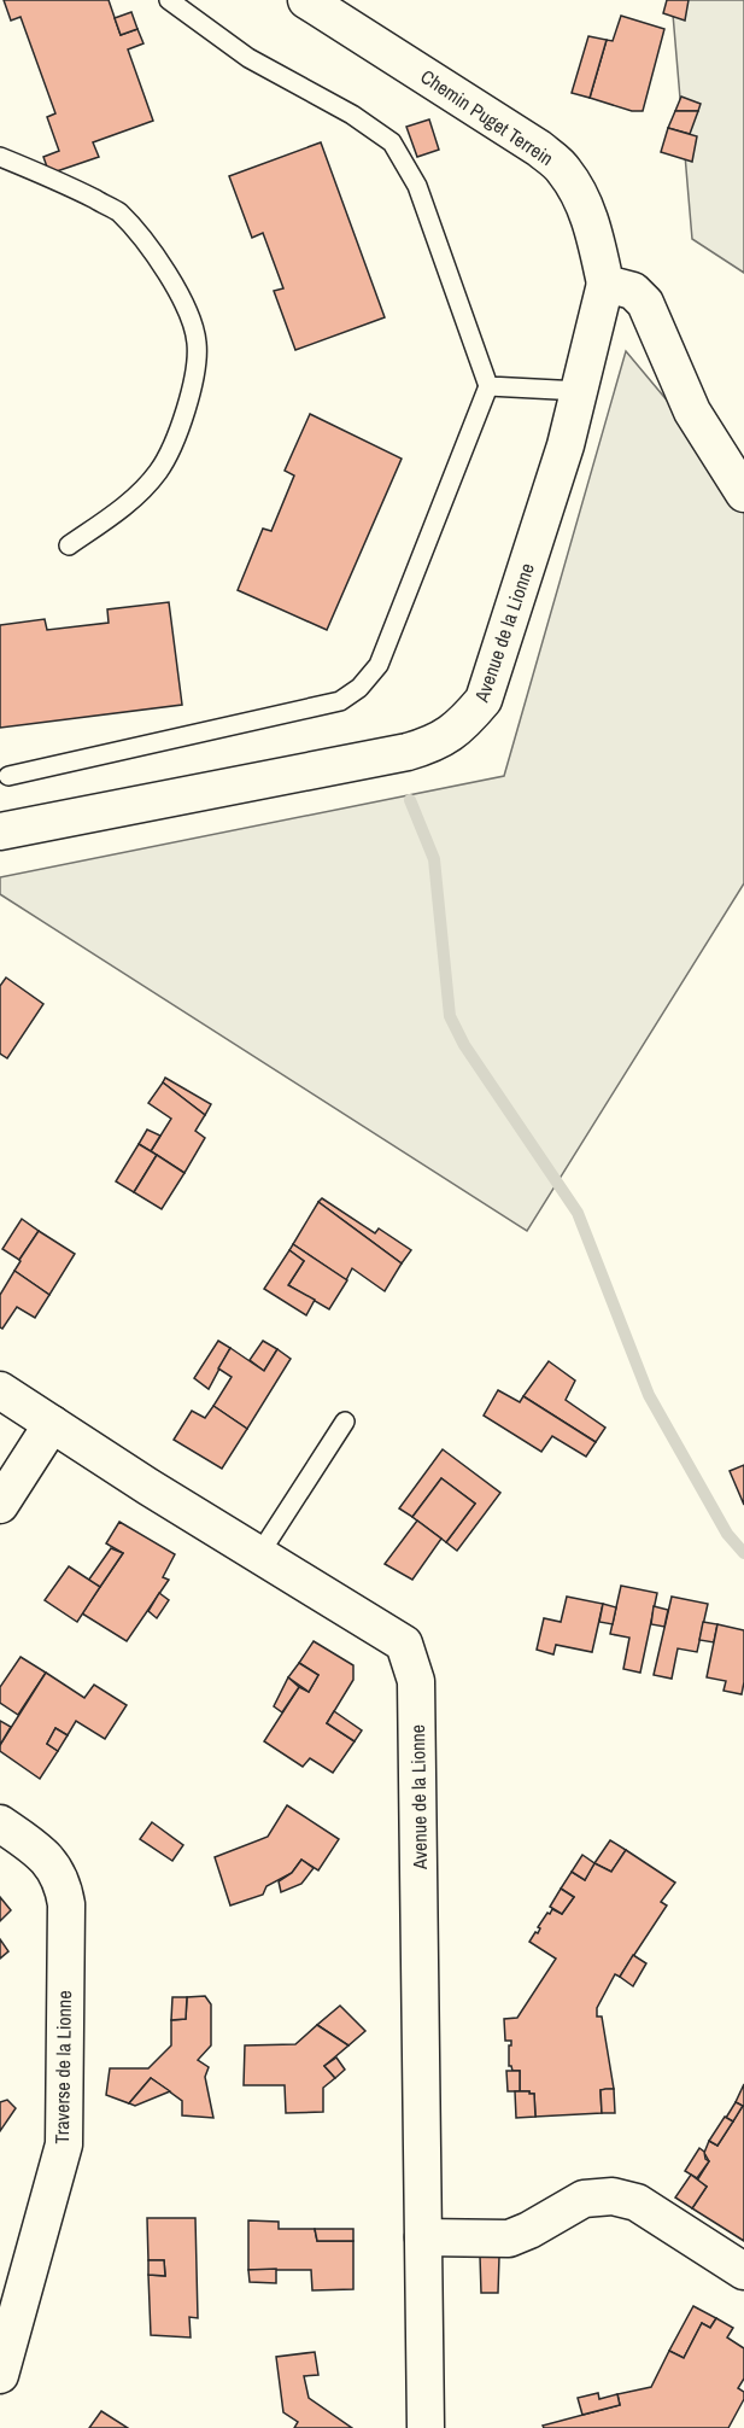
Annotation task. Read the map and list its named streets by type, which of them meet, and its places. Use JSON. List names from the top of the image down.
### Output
{
  "streets": {
    "street": ["Chemin Puget Terrein", "Avenue de la Lionne", "Traverse de la Lionne"]
  },
  "crossings": [
    ["Chemin Puget Terrein", "Avenue de la Lionne"]
  ]
}
